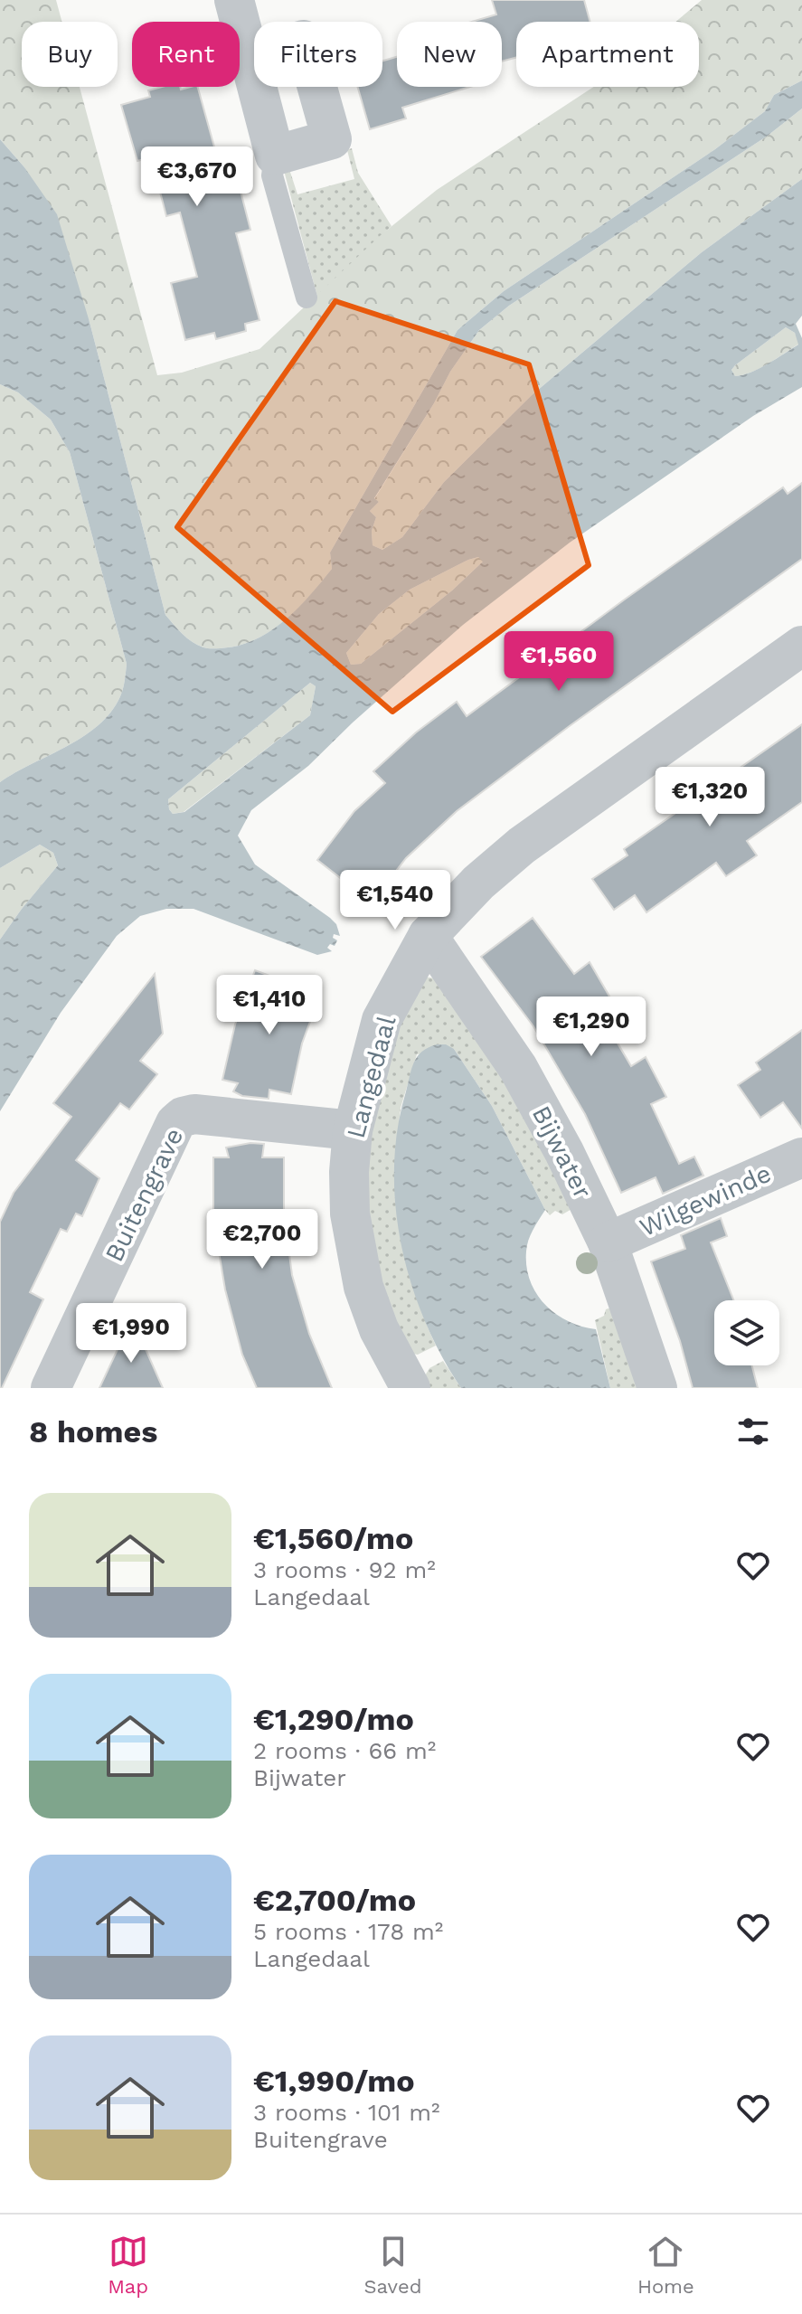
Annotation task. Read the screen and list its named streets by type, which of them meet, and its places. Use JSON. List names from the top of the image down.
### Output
{
  "streets": {
    "street": [
      "Langedaal",
      "Bijwater",
      "Buitengrave",
      "Wilgewinde"
    ]
  },
  "crossings": [
    ["Langedaal", "Bijwater"],
    ["Langedaal", "Buitengrave"],
    ["Bijwater", "Wilgewinde"]
  ],
  "page": {
    "chip": [
      "Buy",
      "Rent",
      "Filters",
      "New",
      "Apartment"
    ],
    "price": [
      "€3,670",
      "€1,560",
      "€1,320",
      "€1,540",
      "€1,410",
      "€1,290",
      "€2,700",
      "€1,990"
    ],
    "heading": "8 homes",
    "list": [
      {
        "name": "€1,560/mo",
        "note": "3 rooms · 92 m² · Langedaal"
      },
      {
        "name": "€1,290/mo",
        "note": "2 rooms · 66 m² · Bijwater"
      },
      {
        "name": "€2,700/mo",
        "note": "5 rooms · 178 m² · Langedaal"
      },
      {
        "name": "€1,990/mo",
        "note": "3 rooms · 101 m² · Buitengrave"
      }
    ],
    "tabs": ["Map", "Saved", "Home"]
  }
}
